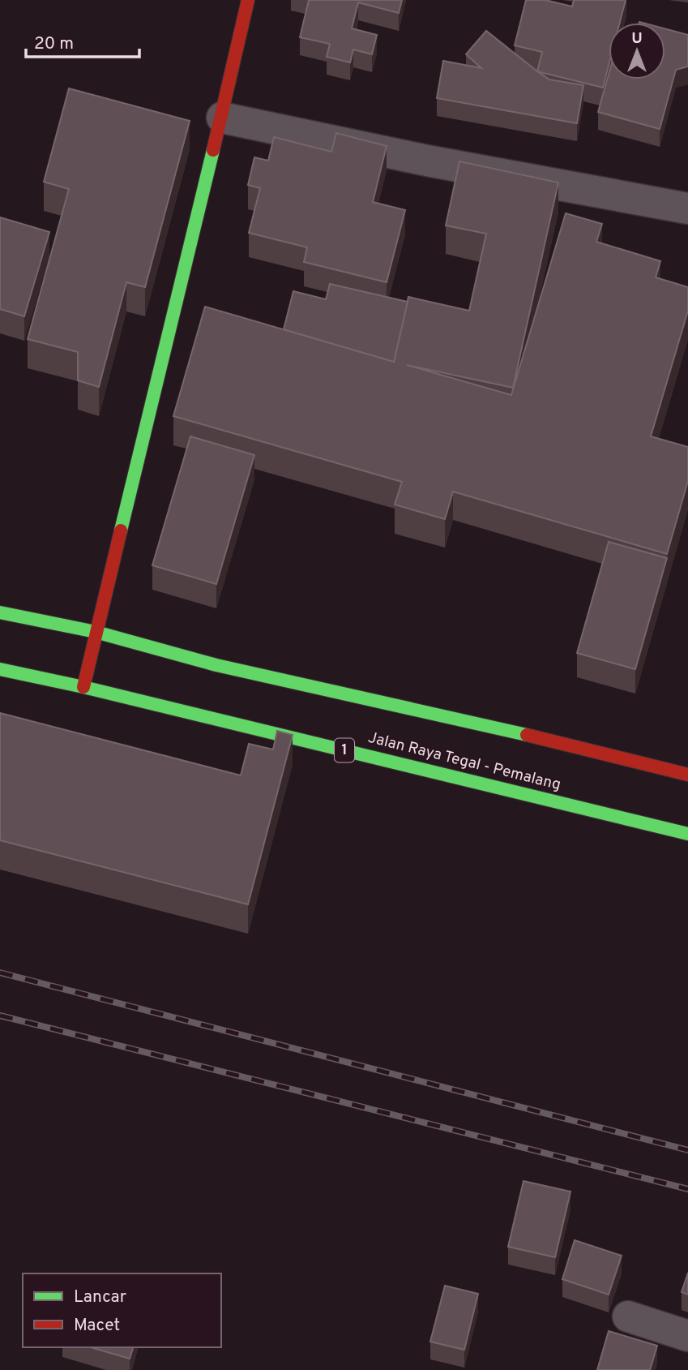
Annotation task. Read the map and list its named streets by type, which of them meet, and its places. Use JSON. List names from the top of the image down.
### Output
{
  "streets": {
    "main road": ["1", "Jalan Raya Tegal - Pemalang"]
  },
  "legend": ["Lancar", "Macet"],
  "scale_bar": "20 m",
  "north": "top"
}
